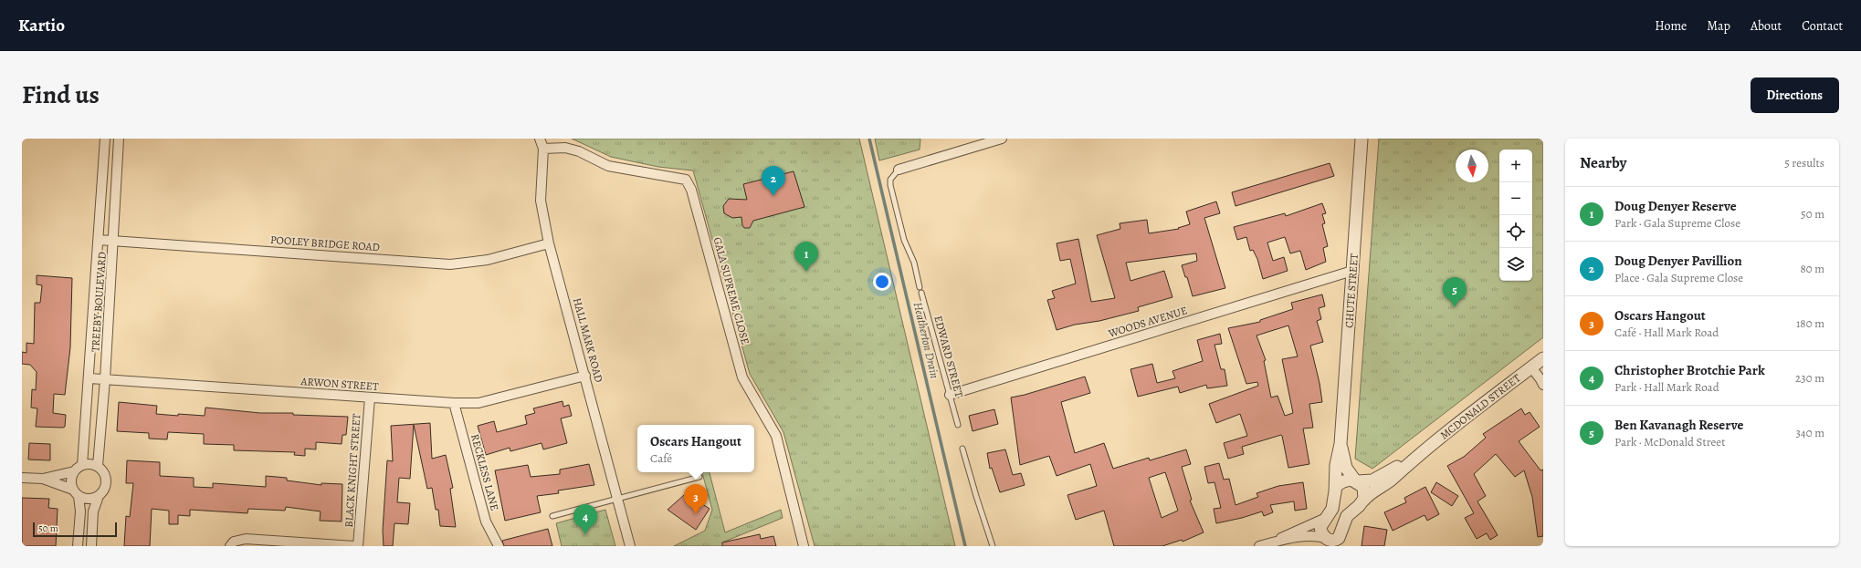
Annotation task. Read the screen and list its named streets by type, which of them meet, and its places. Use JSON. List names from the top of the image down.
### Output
{
  "streets": {
    "street": [
      "POOLEY BRIDGE ROAD",
      "GALA SUPREME CLOSE",
      "CHUTE STREET",
      "TREEBY BOULEVARD",
      "WOODS AVENUE",
      "HALL MARK ROAD",
      "ARWON STREET",
      "MCDONALD STREET",
      "BLACK KNIGHT STREET",
      "RECKLESS LANE"
    ],
    "lane": ["EDWARD STREET"]
  },
  "crossings": [
    ["POOLEY BRIDGE ROAD", "TREEBY BOULEVARD"],
    ["POOLEY BRIDGE ROAD", "HALL MARK ROAD"],
    ["GALA SUPREME CLOSE", "HALL MARK ROAD"],
    ["CHUTE STREET", "WOODS AVENUE"],
    ["CHUTE STREET", "MCDONALD STREET"],
    ["TREEBY BOULEVARD", "ARWON STREET"],
    ["WOODS AVENUE", "EDWARD STREET"],
    ["HALL MARK ROAD", "ARWON STREET"],
    ["ARWON STREET", "BLACK KNIGHT STREET"],
    ["ARWON STREET", "RECKLESS LANE"]
  ],
  "water": ["Heatherton Drain"],
  "scale_bar": "50 m",
  "north": "bottom",
  "page": {
    "header": "Kartio",
    "nav": [
      "Home",
      "Map",
      "About",
      "Contact"
    ],
    "title": "Find us",
    "buttons": "Directions",
    "heading": ["Nearby", "5 results"],
    "map_buttons": ["+", "−"],
    "pins": [
      "2",
      "1",
      "5",
      "3",
      "4"
    ],
    "list": [
      {
        "mark": "1",
        "name": "Doug Denyer Reserve",
        "note": "Park · Gala Supreme Close",
        "value": "50 m"
      },
      {
        "mark": "2",
        "name": "Doug Denyer Pavillion",
        "note": "Place · Gala Supreme Close",
        "value": "80 m"
      },
      {
        "mark": "3",
        "name": "Oscars Hangout",
        "note": "Café · Hall Mark Road",
        "value": "180 m"
      },
      {
        "mark": "4",
        "name": "Christopher Brotchie Park",
        "note": "Park · Hall Mark Road",
        "value": "230 m"
      },
      {
        "mark": "5",
        "name": "Ben Kavanagh Reserve",
        "note": "Park · McDonald Street",
        "value": "340 m"
      }
    ],
    "popup": ["Oscars Hangout", "Café"],
    "scale": "50 m"
  }
}
